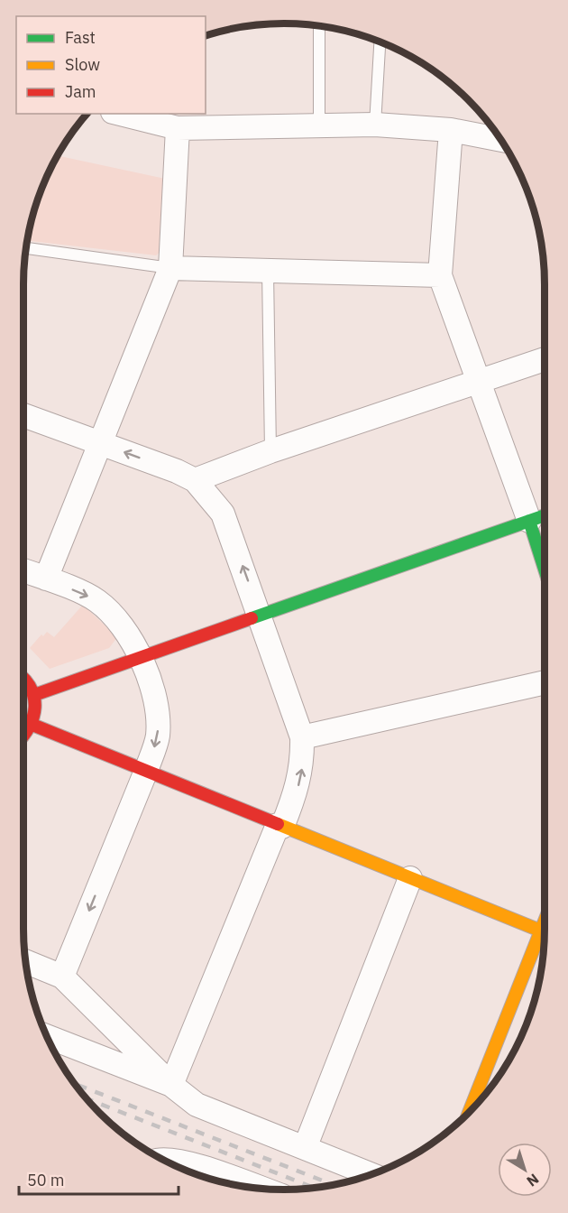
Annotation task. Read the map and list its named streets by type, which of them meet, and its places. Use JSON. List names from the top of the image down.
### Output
{
  "legend": ["Fast", "Slow", "Jam"],
  "scale_bar": "50 m",
  "north": "bottom right"
}
